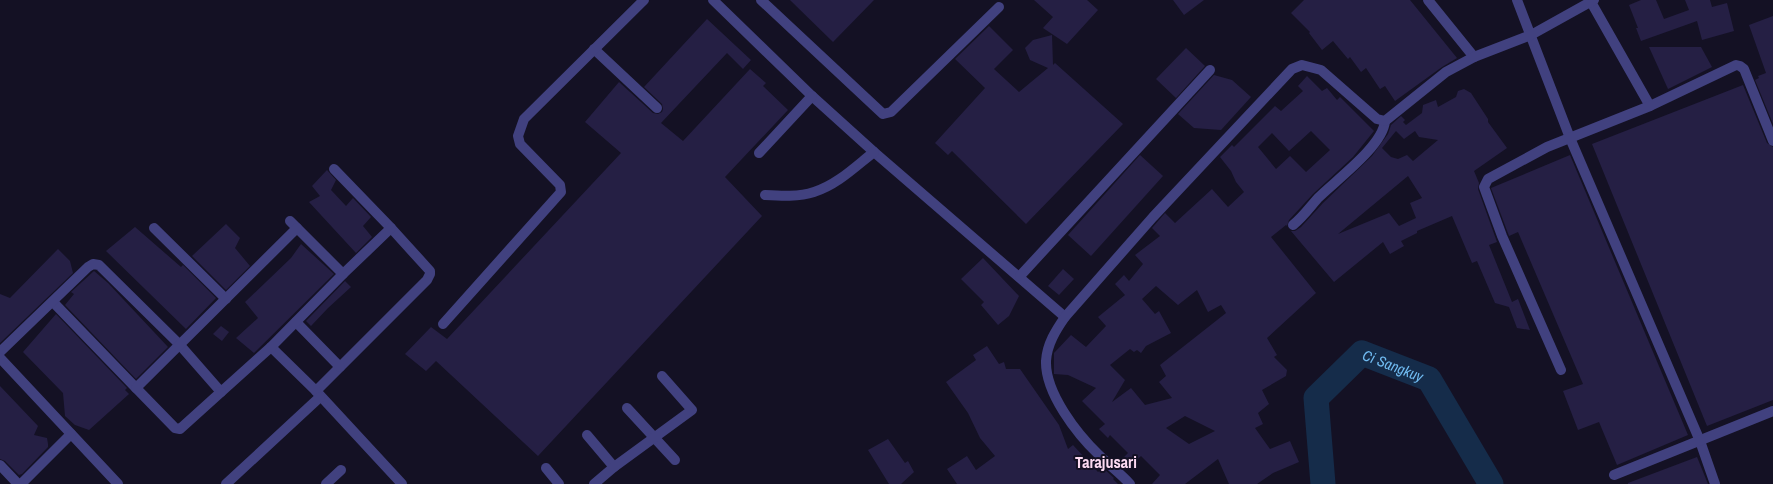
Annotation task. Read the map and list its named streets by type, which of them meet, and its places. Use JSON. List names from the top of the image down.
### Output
{
  "districts": ["Tarajusari"],
  "water": ["Ci Sangkuy"]
}
